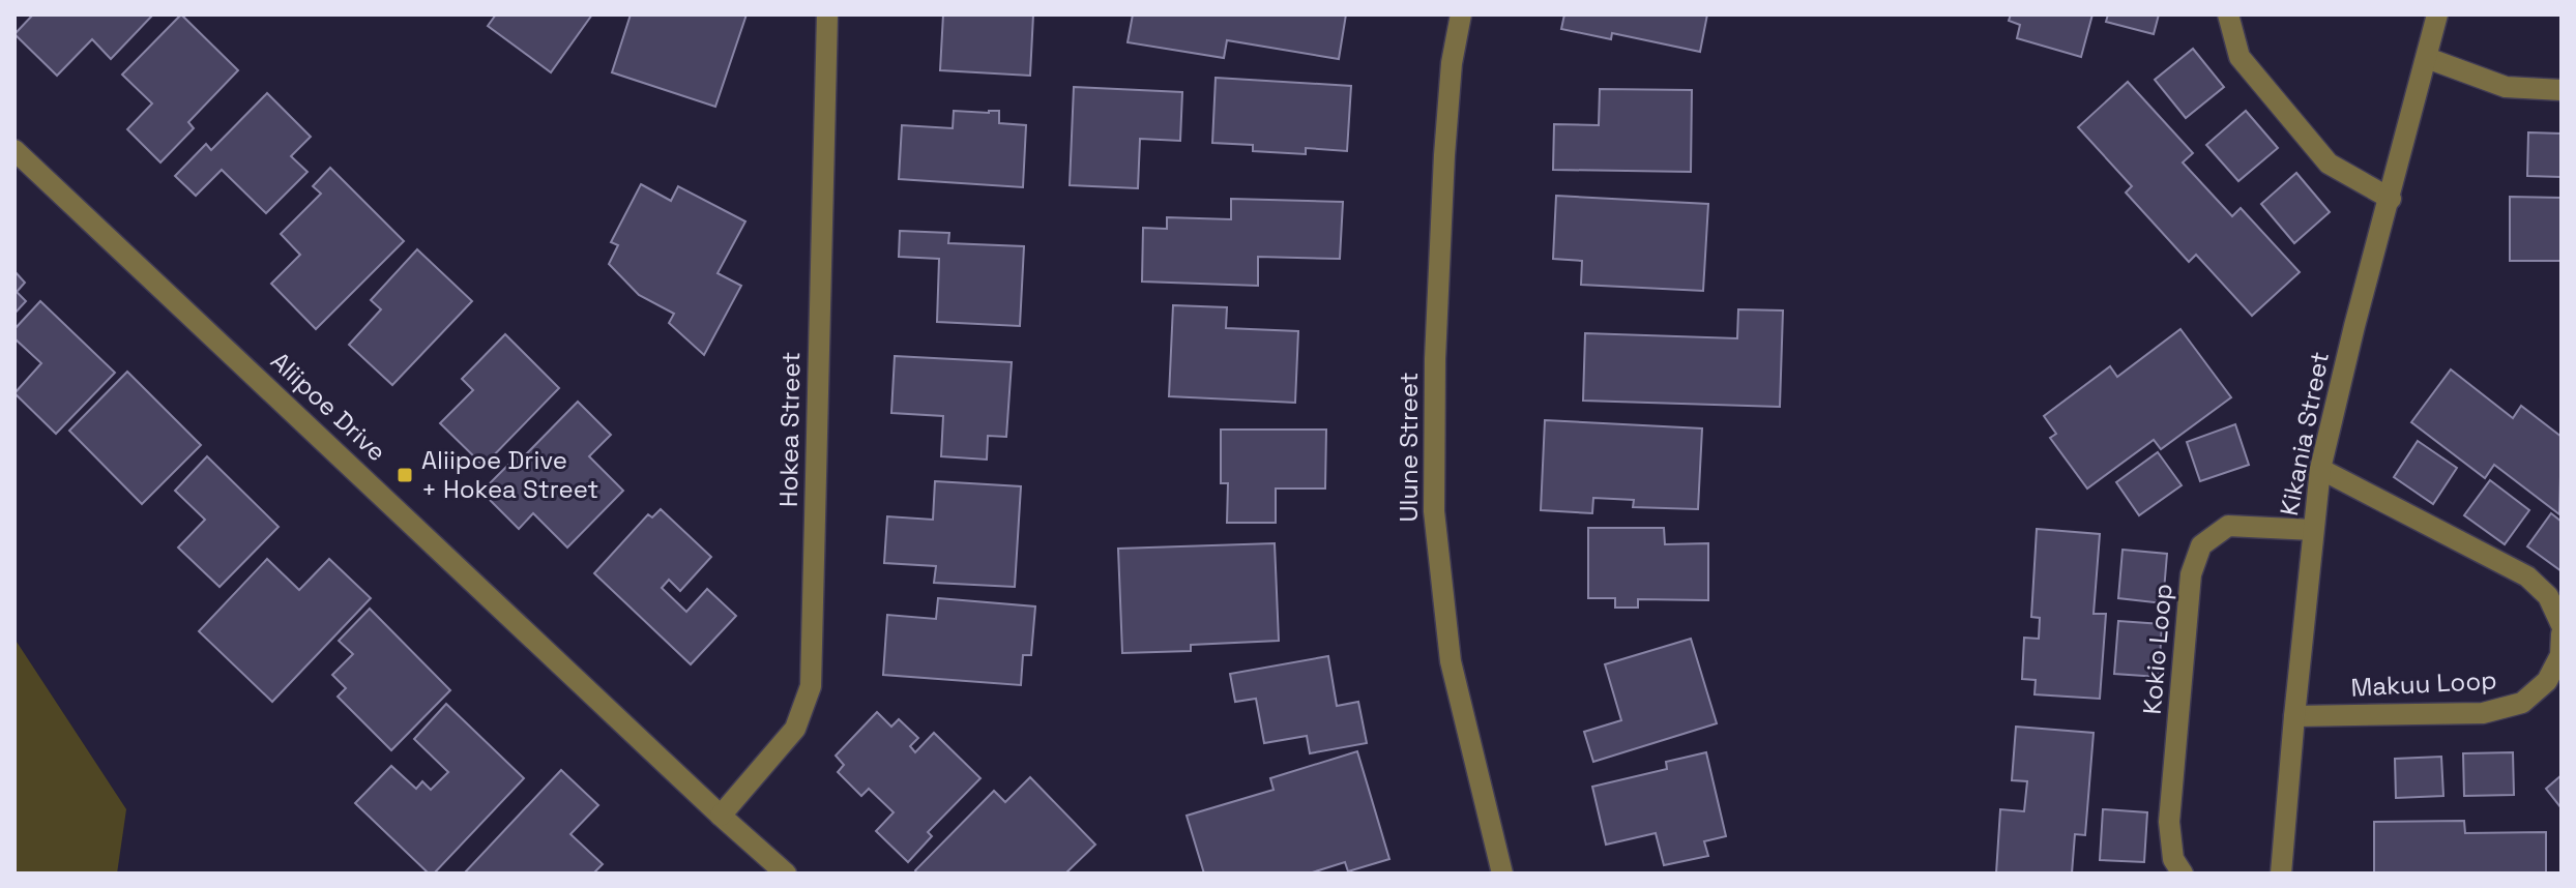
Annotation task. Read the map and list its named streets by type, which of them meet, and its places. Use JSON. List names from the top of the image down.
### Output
{
  "streets": {
    "street": [
      "Aliipoe Drive",
      "Hokea Street",
      "Kikania Street",
      "Ulune Street",
      "Kokio Loop",
      "Makuu Loop"
    ]
  },
  "crossings": [
    ["Aliipoe Drive", "Hokea Street"],
    ["Kikania Street", "Kokio Loop"],
    ["Kikania Street", "Makuu Loop"]
  ],
  "places": {
    "transit": ["Aliipoe Drive + Hokea Street"]
  }
}
